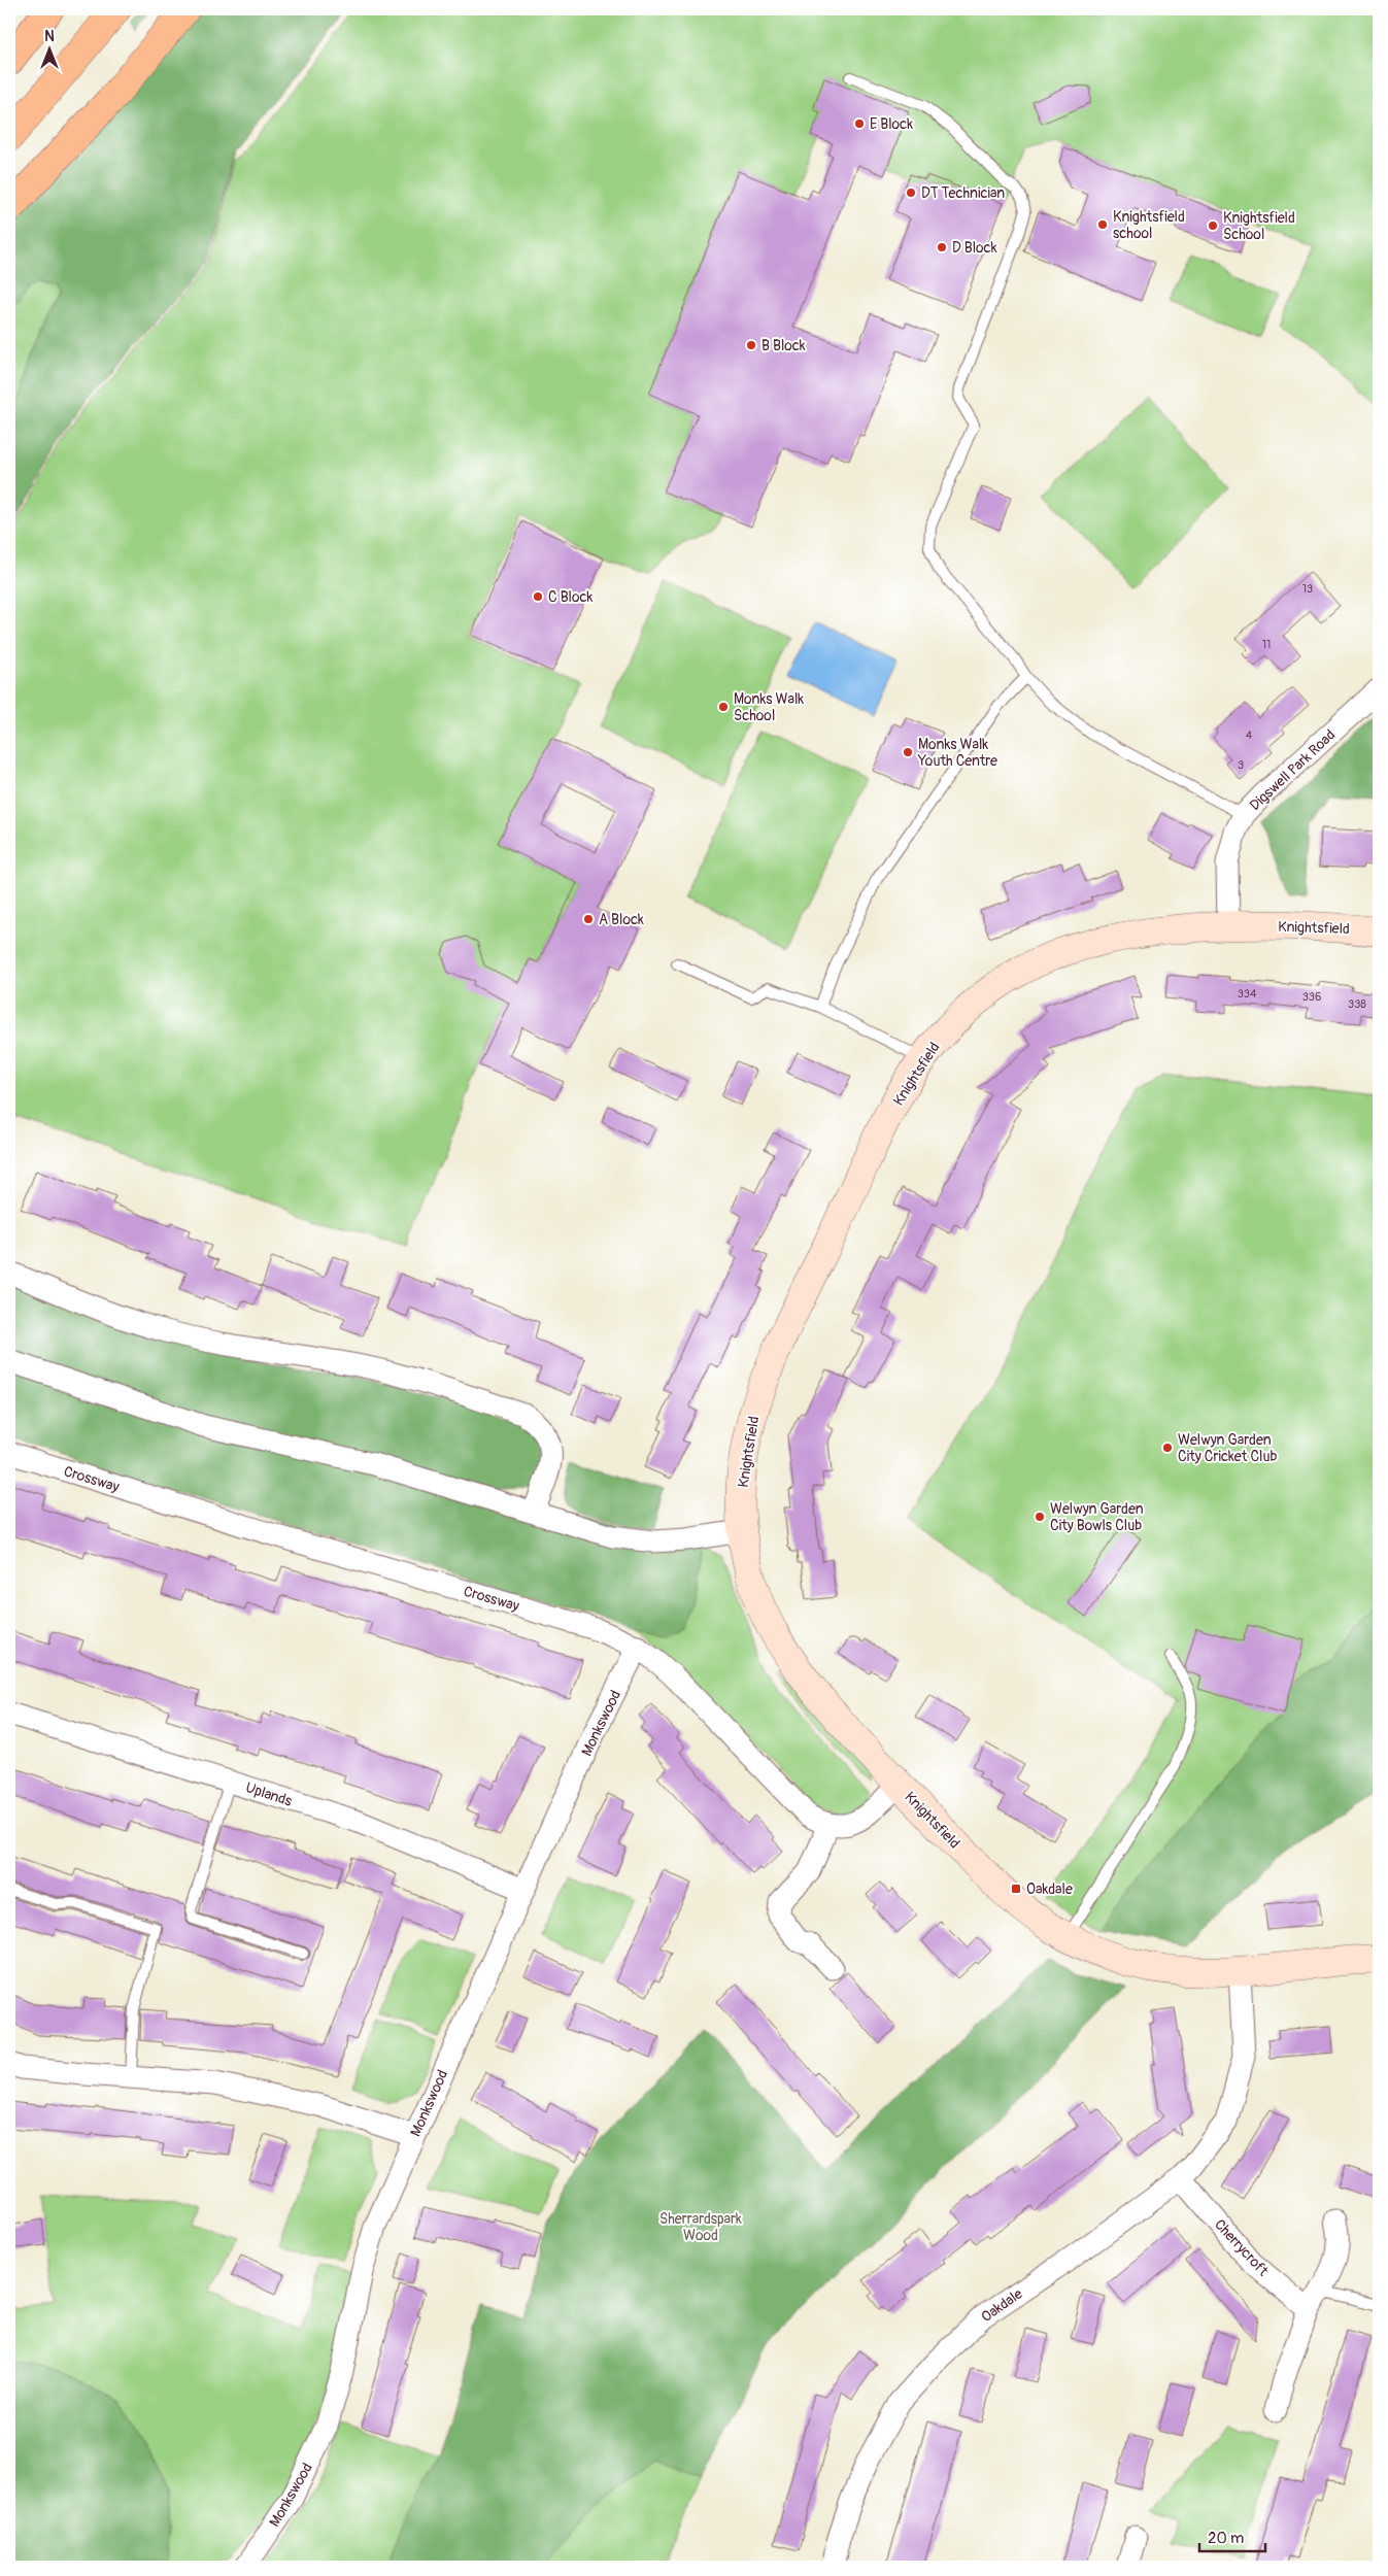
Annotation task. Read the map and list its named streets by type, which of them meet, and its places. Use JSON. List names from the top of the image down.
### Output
{
  "streets": {
    "street": [
      "Digswell Park Road",
      "Knightsfield",
      "Crossway",
      "Monkswood",
      "Uplands",
      "Cherrycroft",
      "Oakdale"
    ]
  },
  "crossings": [
    ["Digswell Park Road", "Knightsfield"],
    ["Knightsfield", "Oakdale"],
    ["Crossway", "Monkswood"],
    ["Monkswood", "Uplands"],
    ["Cherrycroft", "Oakdale"]
  ],
  "parks": ["Sherrardspark Wood"],
  "places": {
    "other": [
      "E Block",
      "DT Technician",
      "Knightsfield school",
      "Knightsfield School",
      "D Block",
      "B Block",
      "C Block",
      "Monks Walk School",
      "Monks Walk Youth Centre",
      "A Block",
      "Welwyn Garden City Cricket Club",
      "Welwyn Garden City Bowls Club"
    ],
    "transit": ["Oakdale"]
  },
  "house_numbers": [
    "13",
    "11",
    "4",
    "3",
    "334",
    "336",
    "338"
  ],
  "scale_bar": "20 m",
  "north": "top"
}
